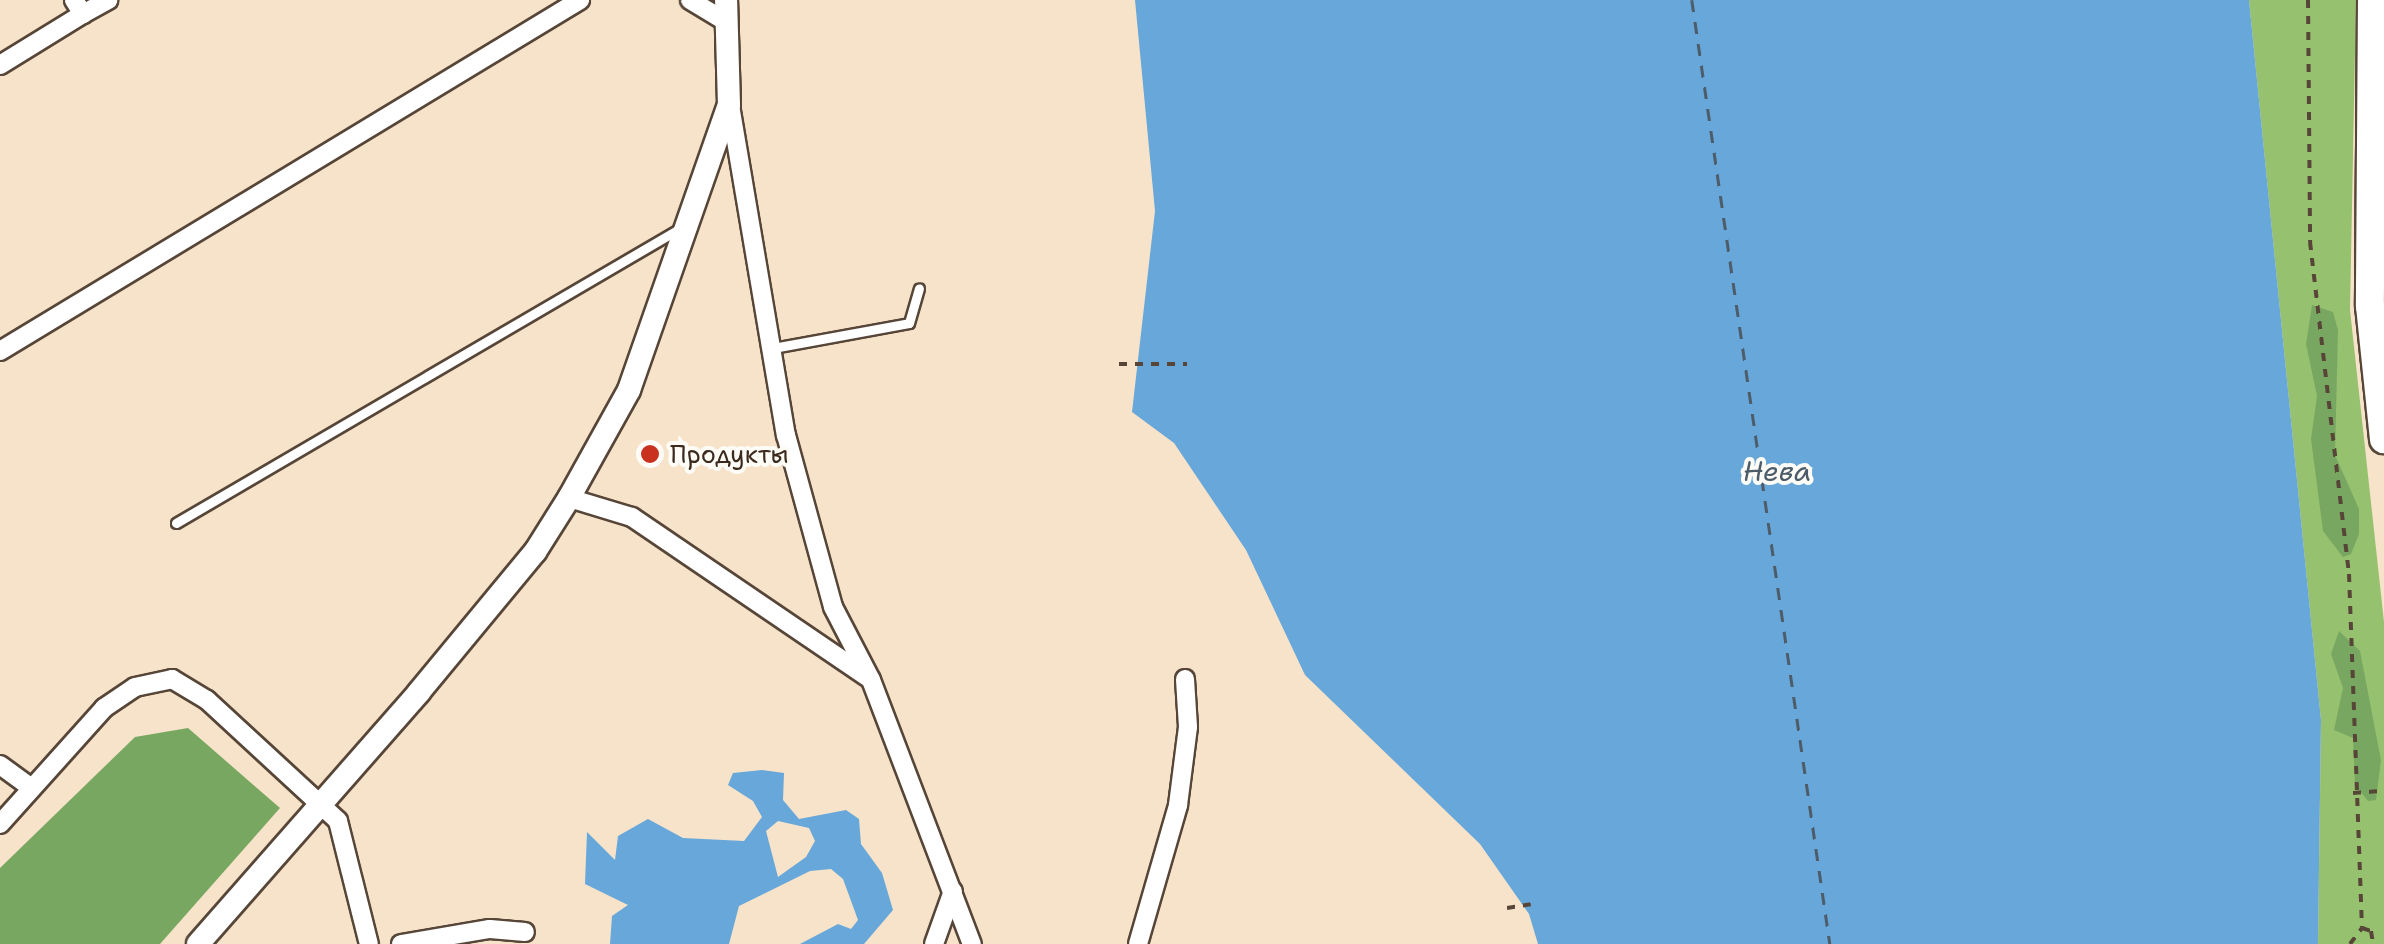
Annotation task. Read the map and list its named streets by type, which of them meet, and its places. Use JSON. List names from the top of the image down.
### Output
{
  "water": ["Нева"],
  "places": ["Продукты"]
}
